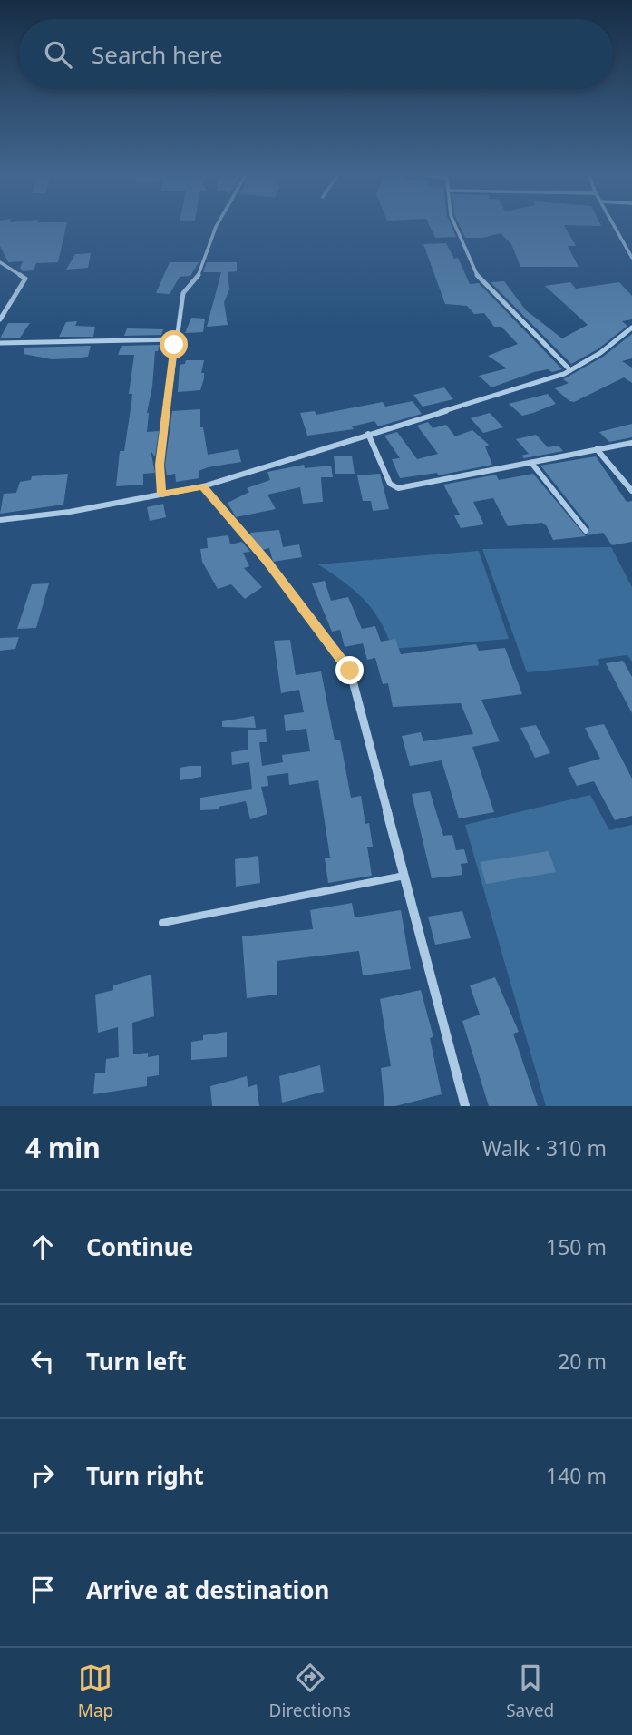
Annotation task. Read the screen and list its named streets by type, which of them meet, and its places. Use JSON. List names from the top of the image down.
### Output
{
  "page": {
    "search": "Search here",
    "heading": ["4 min", "Walk · 310 m"],
    "list": [
      ["Continue", "150 m"],
      ["Turn left", "20 m"],
      ["Turn right", "140 m"],
      "Arrive at destination"
    ],
    "nav": ["Map", "Directions", "Saved"]
  }
}
